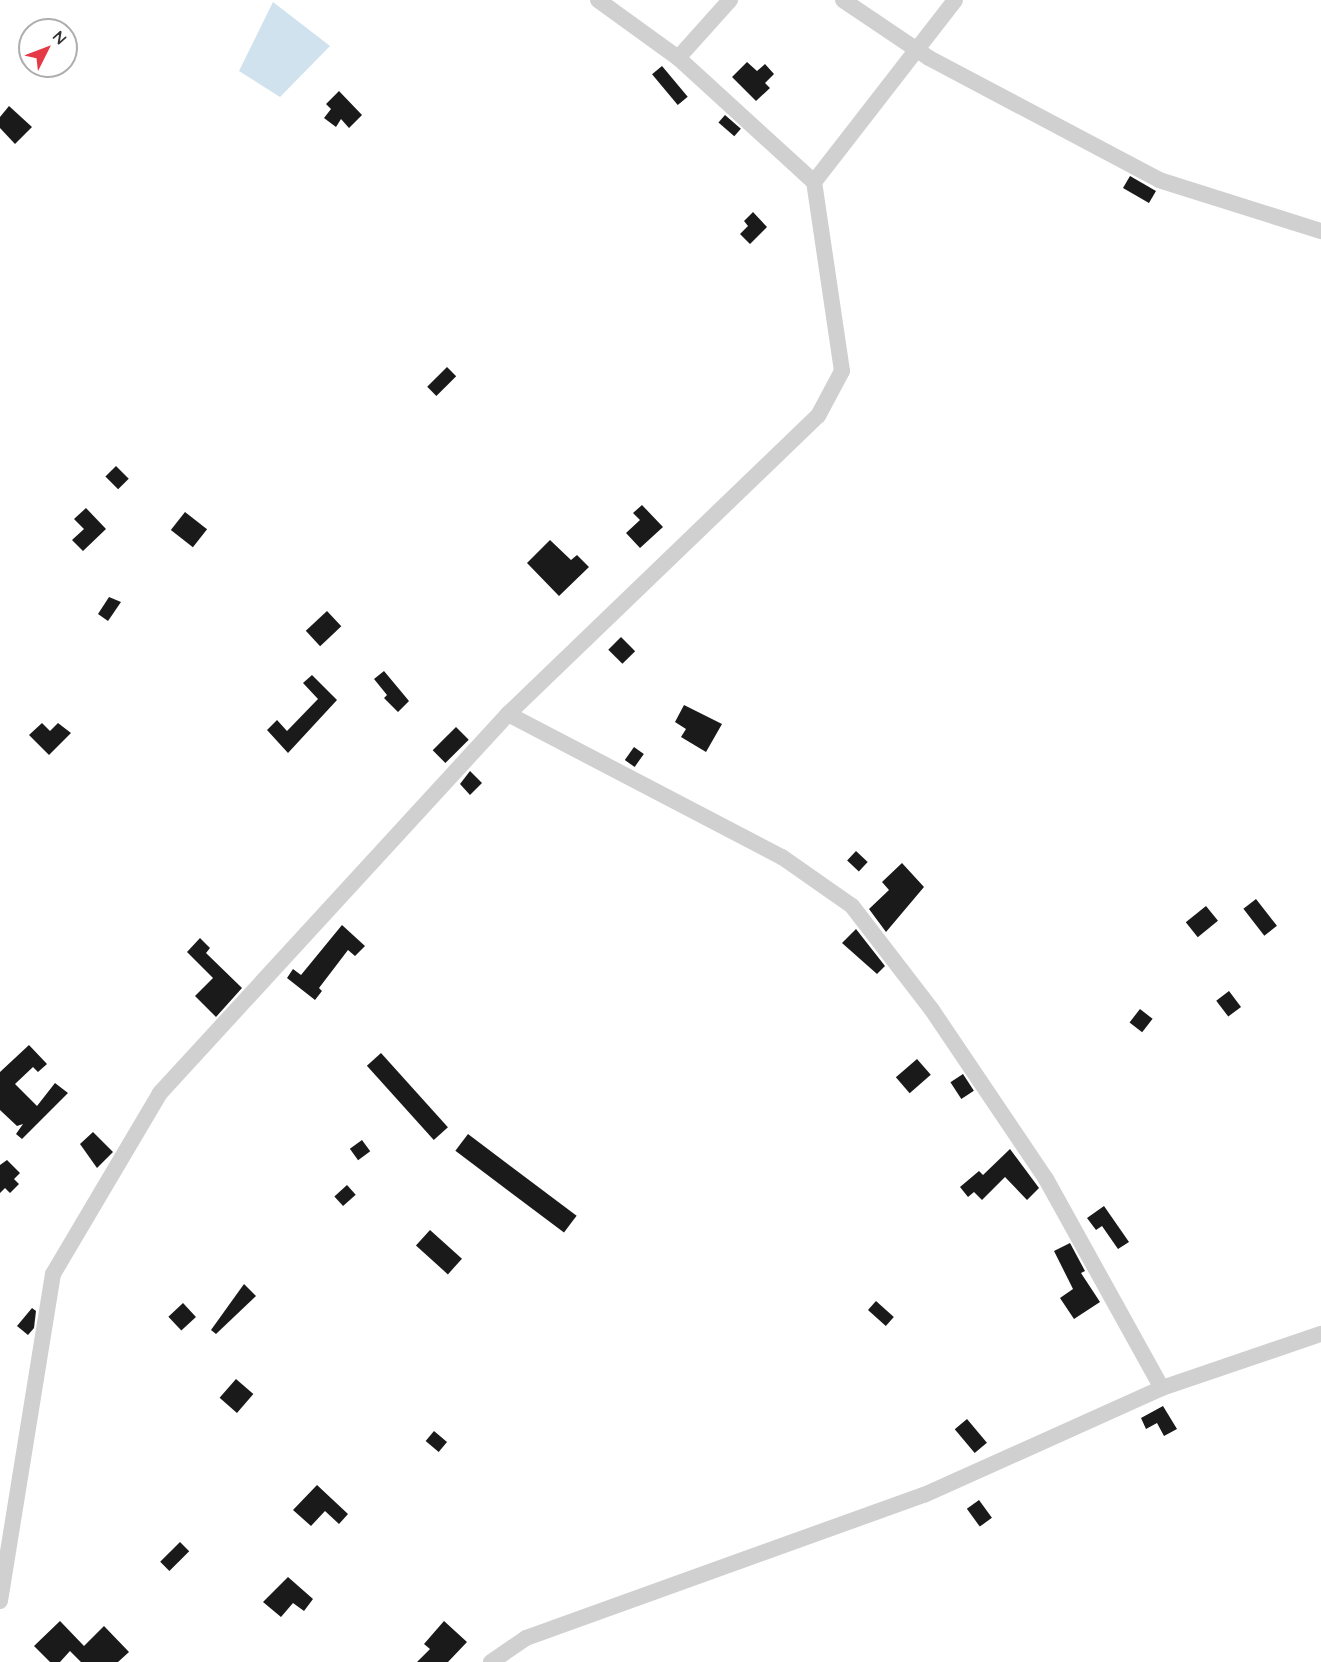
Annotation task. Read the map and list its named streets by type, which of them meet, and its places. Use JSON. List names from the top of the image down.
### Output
{
  "north": "top right"
}
